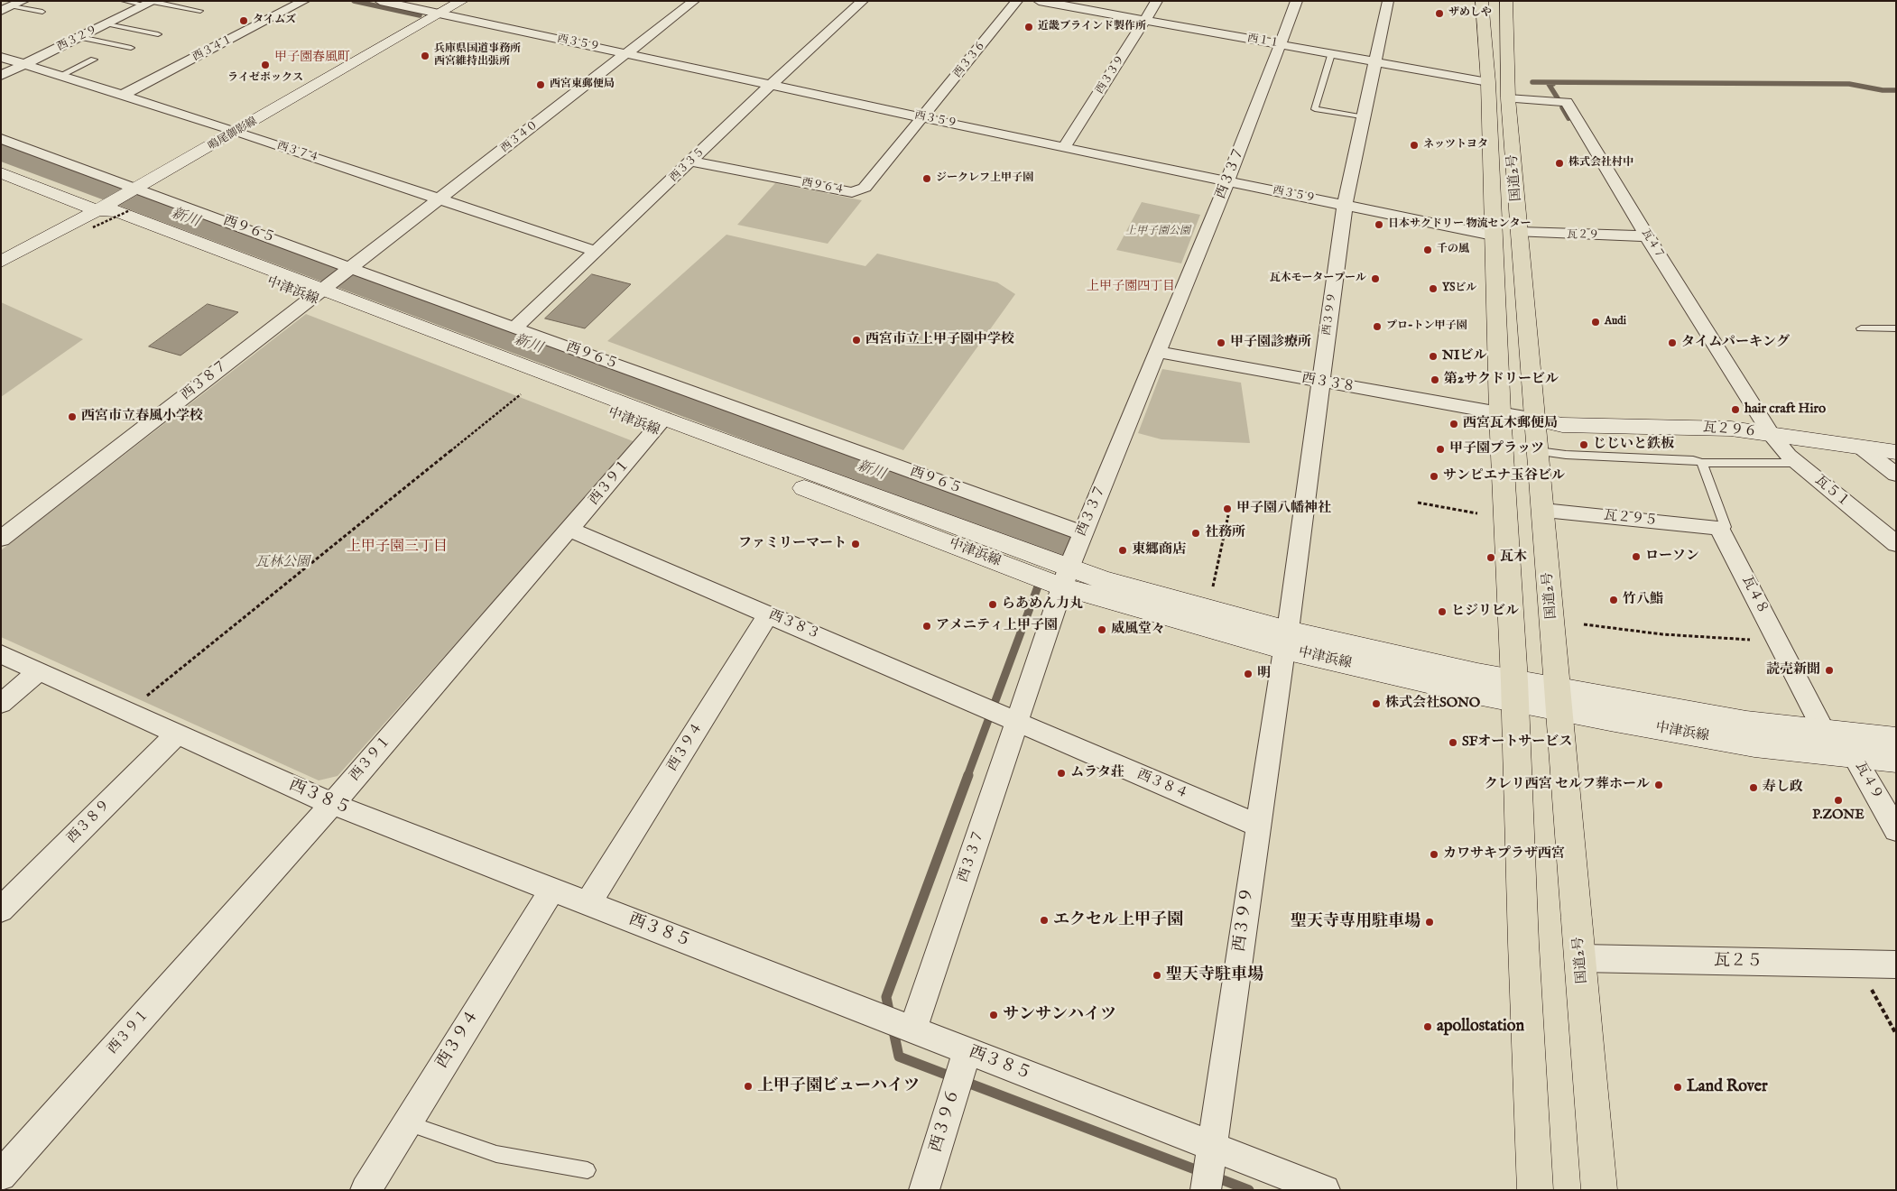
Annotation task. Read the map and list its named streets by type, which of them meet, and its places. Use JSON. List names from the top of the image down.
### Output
{
  "streets": {
    "highway": ["国道2号"],
    "street": [
      "西３２９",
      "西１１",
      "西３５９",
      "西３４１",
      "西３３６",
      "西３３９",
      "鳴尾御影線",
      "西３４０",
      "西３７４",
      "西３３５",
      "西３３７",
      "西９６４",
      "西９６５",
      "瓦２９",
      "瓦４７",
      "中津浜線",
      "西３９９",
      "西３８７",
      "西３３８",
      "瓦２９６",
      "西３９１",
      "瓦５１",
      "瓦２９５",
      "瓦４８",
      "西３８３",
      "西３９４",
      "瓦４９",
      "西３８４",
      "西３８５",
      "西３８９",
      "瓦２５",
      "西３９６"
    ]
  },
  "crossings": [
    ["西３２９", "西３７４"],
    ["西１１", "西３３９"],
    ["西１１", "西３３７"],
    ["西１１", "国道2号"],
    ["西１１", "西３９９"],
    ["西３５９", "西３３６"],
    ["西３５９", "西３３９"],
    ["西３５９", "鳴尾御影線"],
    ["西３５９", "西３４０"],
    ["西３５９", "西３３５"],
    ["西３５９", "西３３７"],
    ["西３５９", "国道2号"],
    ["西３５９", "西９６４"],
    ["西３５９", "西３９９"],
    ["西３４１", "西３７４"],
    ["西３３６", "西９６４"],
    ["鳴尾御影線", "西３７４"],
    ["鳴尾御影線", "西９６５"],
    ["鳴尾御影線", "中津浜線"],
    ["西３４０", "西３７４"],
    ["西３４０", "西９６５"],
    ["西３４０", "西３８７"],
    ["西３７４", "西３３５"],
    ["西３３５", "西９６４"],
    ["西３３５", "西９６５"],
    ["西３３７", "西９６５"],
    ["西３３７", "中津浜線"],
    ["西３３７", "西３３８"],
    ["西３３７", "西３８３"],
    ["西３３７", "西３８４"],
    ["西３３７", "西３８５"],
    ["国道2号", "瓦２９"],
    ["国道2号", "瓦４７"],
    ["国道2号", "中津浜線"],
    ["国道2号", "西３３８"],
    ["国道2号", "瓦２９６"],
    ["国道2号", "瓦２９５"],
    ["国道2号", "瓦２５"],
    ["西９６５", "西３８７"],
    ["瓦２９", "瓦４７"],
    ["瓦４７", "瓦２９６"],
    ["瓦４７", "瓦５１"],
    ["中津浜線", "西３９９"],
    ["中津浜線", "西３８７"],
    ["中津浜線", "西３９１"],
    ["中津浜線", "瓦４８"],
    ["中津浜線", "瓦４９"],
    ["西３９９", "西３３８"],
    ["西３９９", "西３８４"],
    ["西３９９", "西３８５"],
    ["西３３８", "瓦２９６"],
    ["瓦２９６", "瓦５１"],
    ["西３９１", "西３８３"],
    ["西３９１", "西３８５"],
    ["瓦２９５", "瓦４８"],
    ["西３８３", "西３９４"],
    ["西３８３", "西３８４"],
    ["西３９４", "西３８５"],
    ["西３８５", "西３８９"],
    ["西３８５", "西３９６"]
  ],
  "districts": ["甲子園春風町", "上甲子園四丁目", "上甲子園三丁目"],
  "water": ["新川"],
  "parks": ["上甲子園公園", "瓦林公園"],
  "places": [
    "ザめしや",
    "タイムズ",
    "近畿ブラインド製作所",
    "兵庫県国道事務所 西宮維持出張所",
    "ライゼボックス",
    "西宮東郵便局",
    "ネッツトヨタ",
    "株式会社村中",
    "ジークレフ上甲子園",
    "日本サクドリー 物流センター",
    "千の風",
    "瓦木モータープール",
    "YSビル",
    "Audi",
    "プロ-トン甲子園",
    "西宮市立上甲子園中学校",
    "甲子園診療所",
    "タイムパーキング",
    "NIビル",
    "第2サクドリービル",
    "hair craft Hiro",
    "西宮市立春風小学校",
    "西宮瓦木郵便局",
    "じじいと鉄板",
    "甲子園プラッツ",
    "サンピエナ玉谷ビル",
    "甲子園八幡神社",
    "社務所",
    "ファミリーマート",
    "東郷商店",
    "ローソン",
    "瓦木",
    "竹八鮨",
    "らあめん力丸",
    "ヒジリビル",
    "アメニティ上甲子園",
    "威風堂々",
    "読売新聞",
    "明",
    "株式会社SONO",
    "SFオートサービス",
    "ムラタ荘",
    "クレリ西宮 セルフ葬ホール",
    "寿し政",
    "P.ZONE",
    "カワサキプラザ西宮",
    "エクセル上甲子園",
    "聖天寺専用駐車場",
    "聖天寺駐車場",
    "サンサンハイツ",
    "apollostation",
    "上甲子園ビューハイツ",
    "Land Rover"
  ]
}
